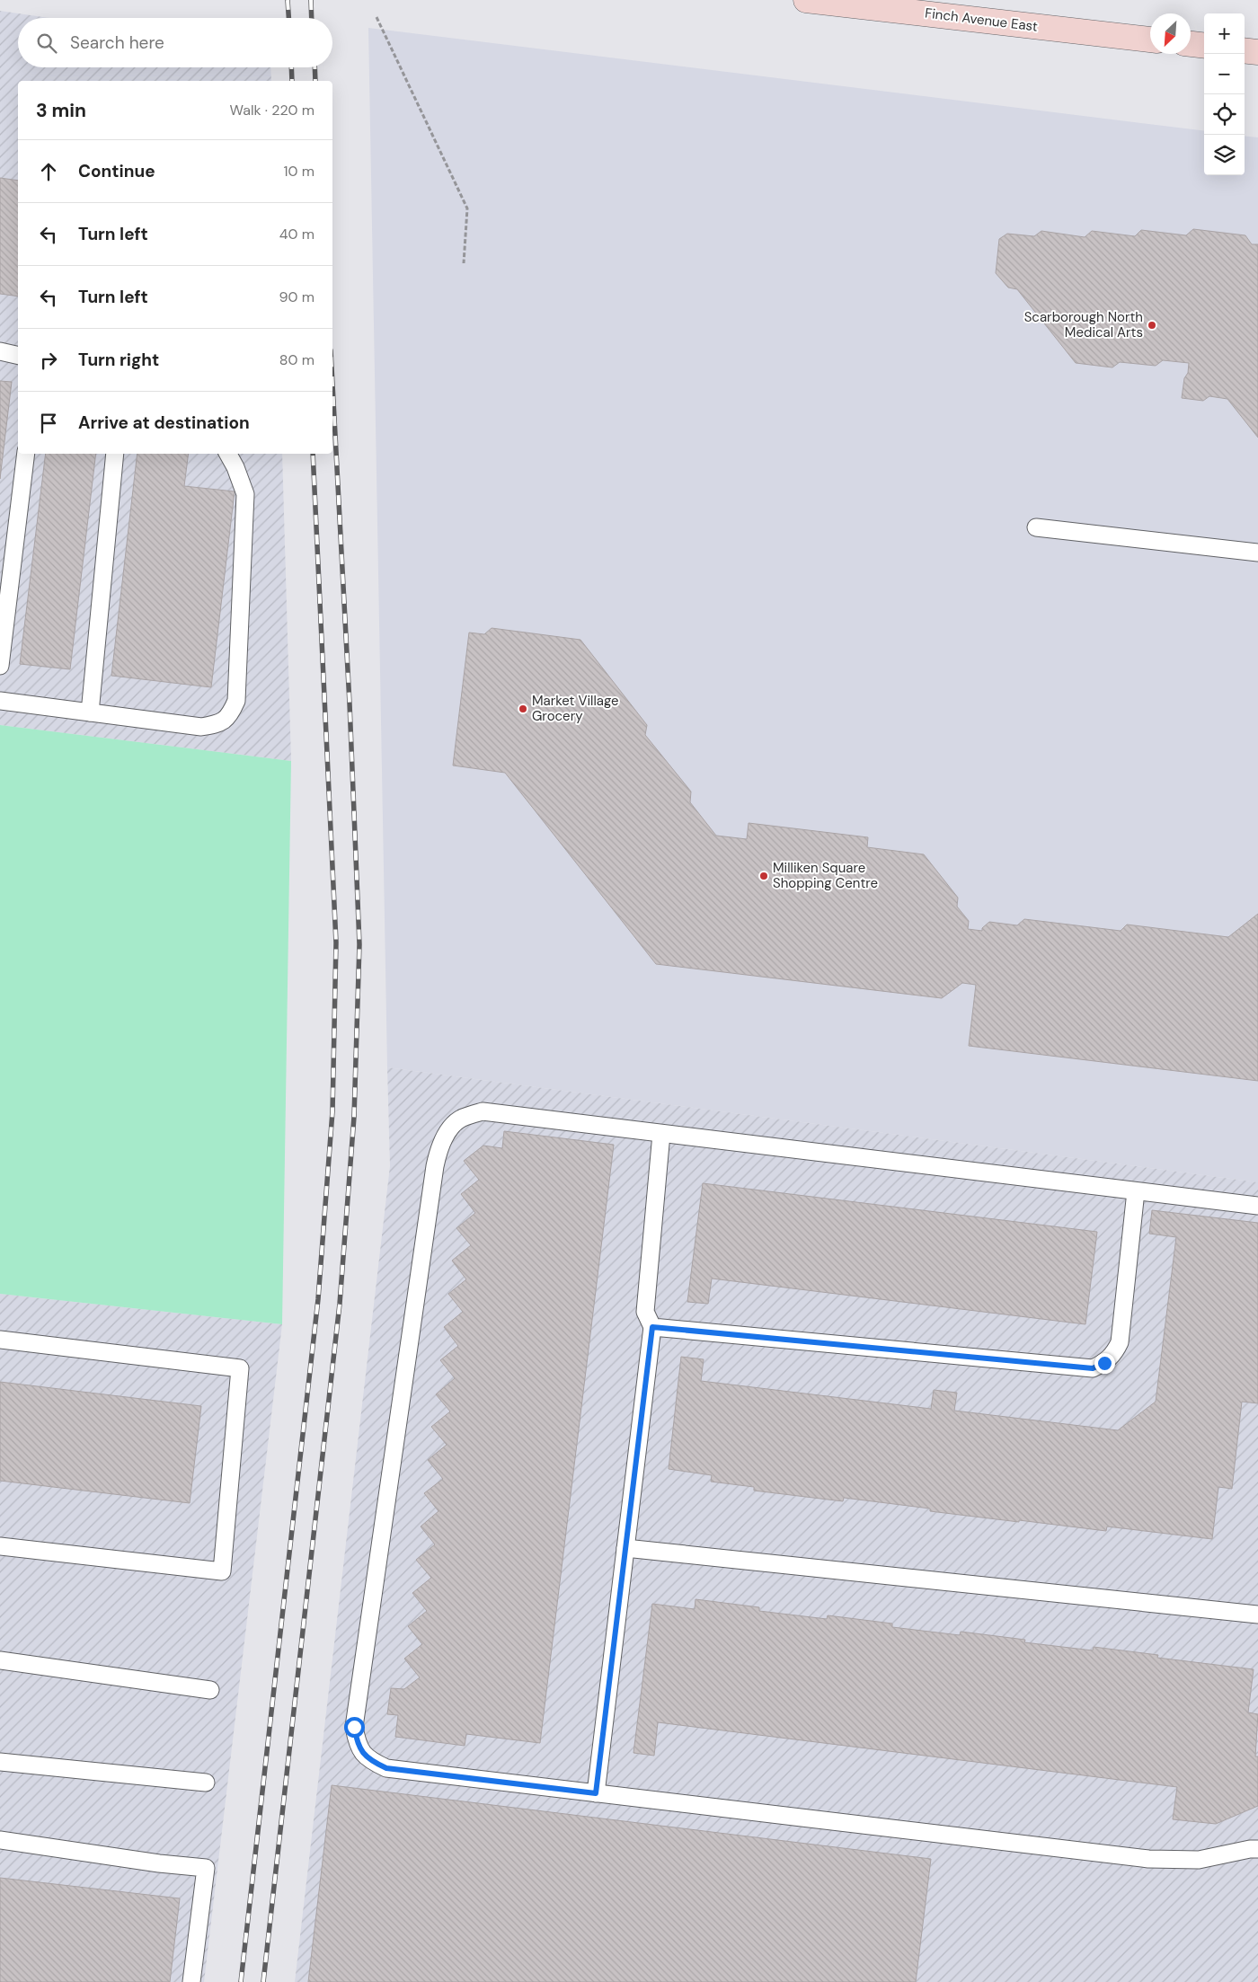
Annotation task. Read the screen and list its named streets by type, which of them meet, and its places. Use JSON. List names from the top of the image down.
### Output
{
  "streets": {
    "main road": ["Finch Avenue East"]
  },
  "places": ["Scarborough North Medical Arts", "Market Village Grocery", "Milliken Square Shopping Centre"],
  "north": "bottom left",
  "page": {
    "map_buttons": ["+", "−"],
    "search": "Search here",
    "heading": ["3 min", "Walk · 220 m"],
    "list": [
      ["Continue", "10 m"],
      ["Turn left", "40 m"],
      ["Turn left", "90 m"],
      ["Turn right", "80 m"],
      "Arrive at destination"
    ]
  }
}
